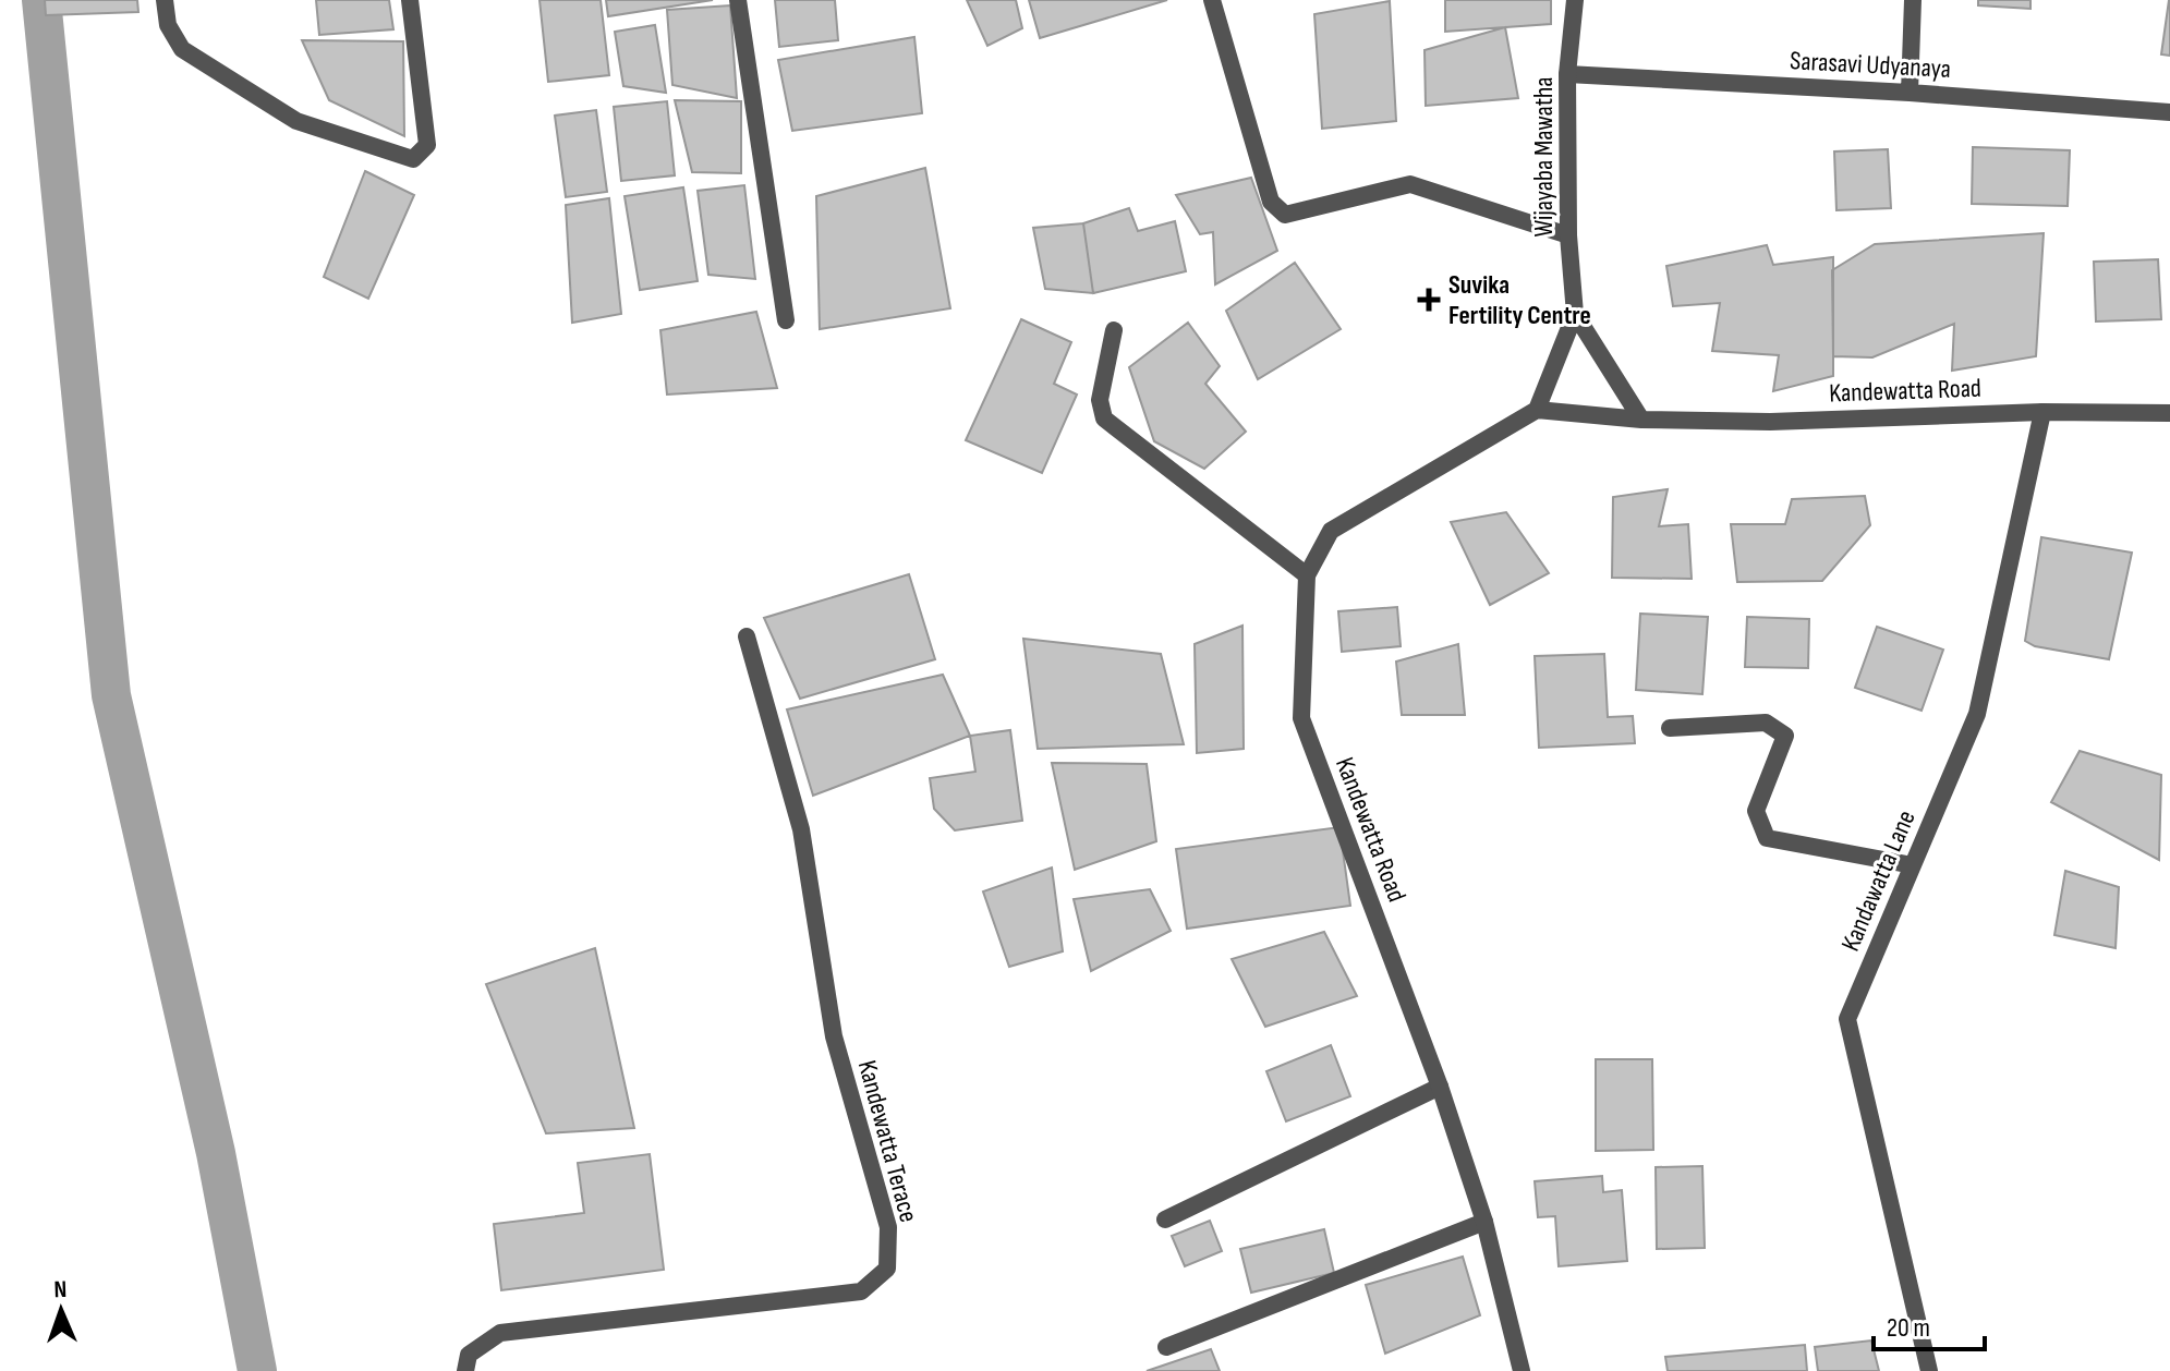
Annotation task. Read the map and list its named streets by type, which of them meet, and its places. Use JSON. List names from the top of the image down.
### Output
{
  "streets": {
    "street": [
      "Sarasavi Udyanaya",
      "Wijayaba Mawatha",
      "Kandewatta Road",
      "Kandawatta Lane",
      "Kandewatta Terace"
    ]
  },
  "crossings": [
    ["Sarasavi Udyanaya", "Wijayaba Mawatha"],
    ["Kandewatta Road", "Kandawatta Lane"]
  ],
  "places": {
    "health": ["Suvika Fertility Centre"]
  },
  "scale_bar": "20 m",
  "north": "top"
}
